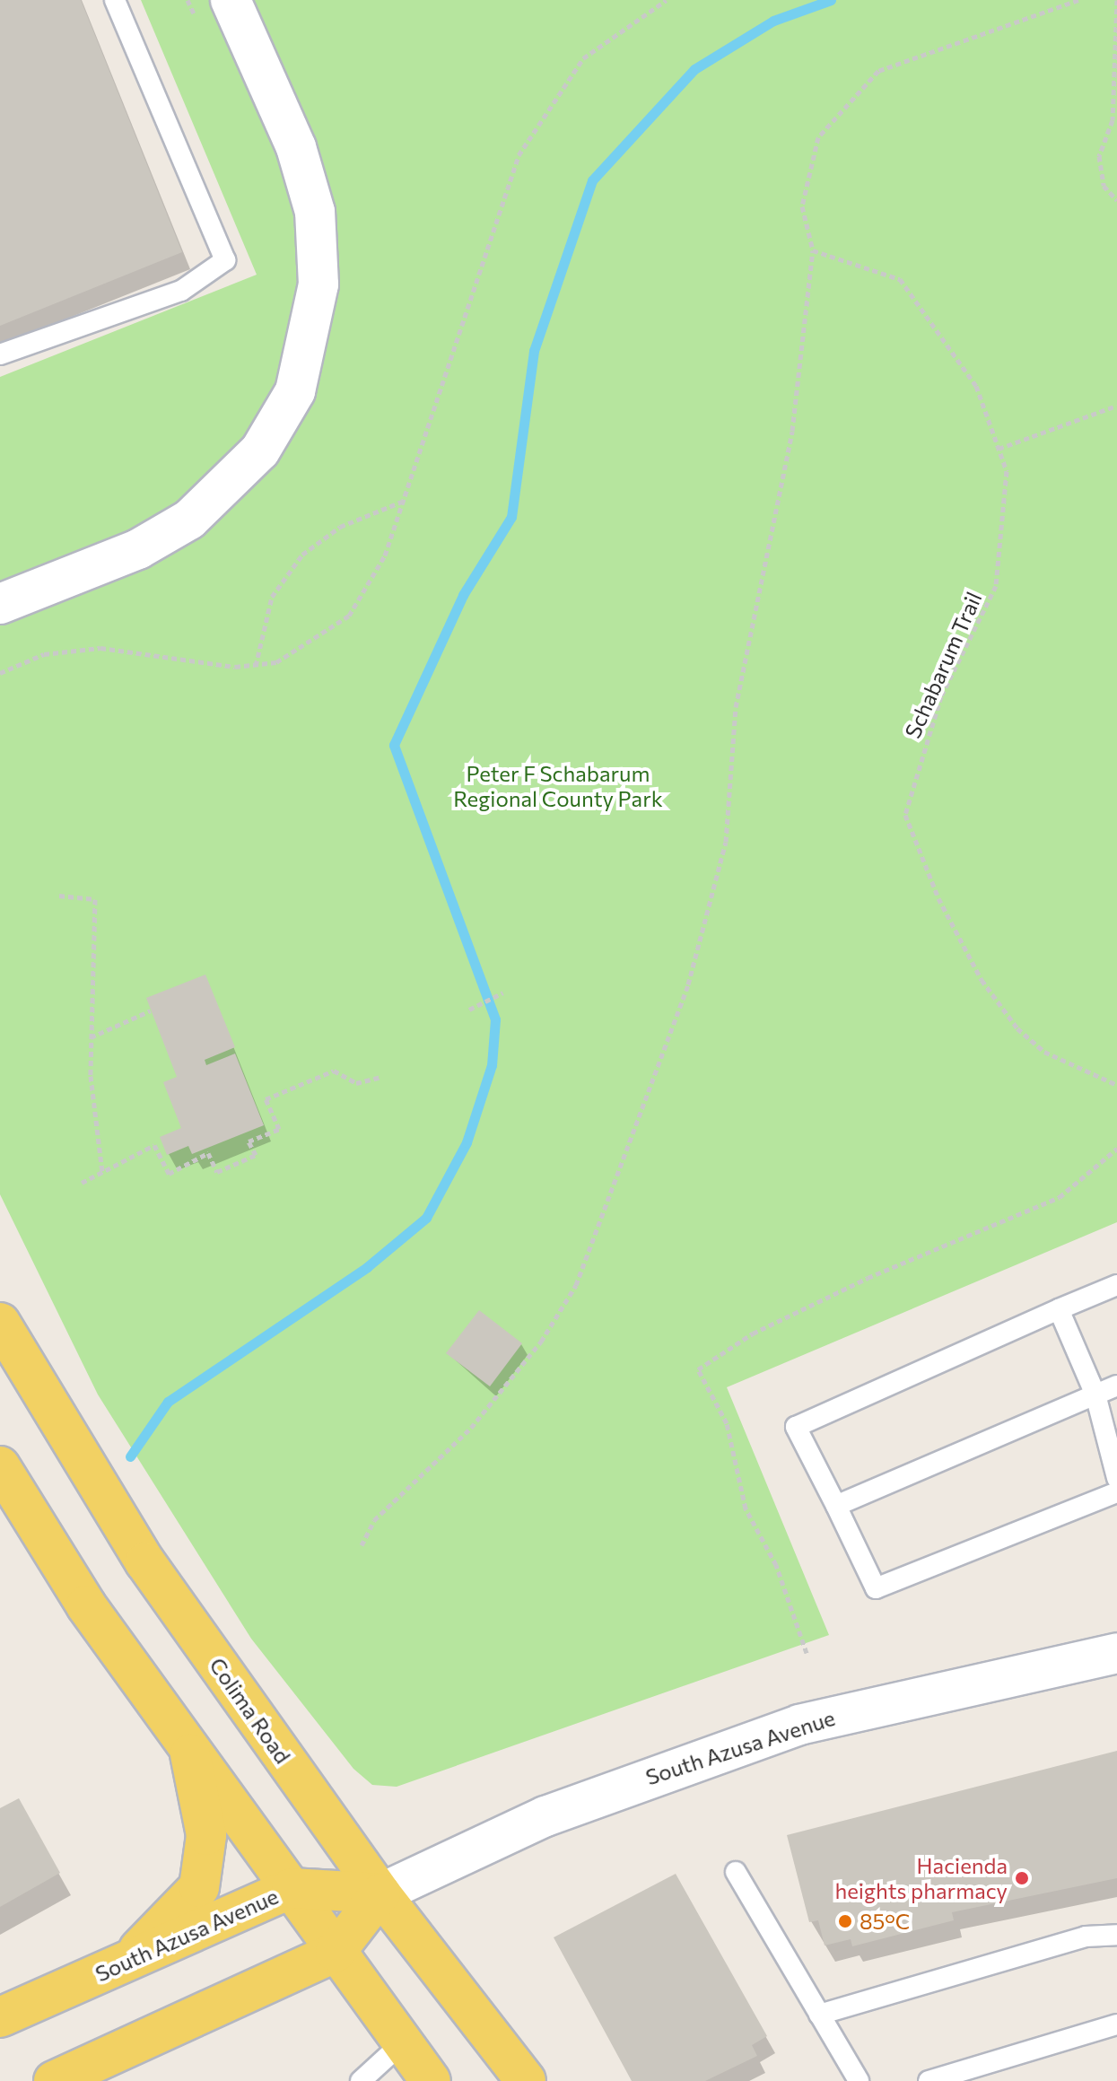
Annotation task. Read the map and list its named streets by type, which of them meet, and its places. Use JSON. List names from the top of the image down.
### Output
{
  "streets": {
    "main road": ["Colima Road", "South Azusa Avenue"],
    "path": ["Schabarum Trail"]
  },
  "crossings": [
    ["Colima Road", "South Azusa Avenue"]
  ],
  "parks": ["Peter F Schabarum Regional County Park"],
  "places": ["Hacienda heights pharmacy", "85°C"]
}
